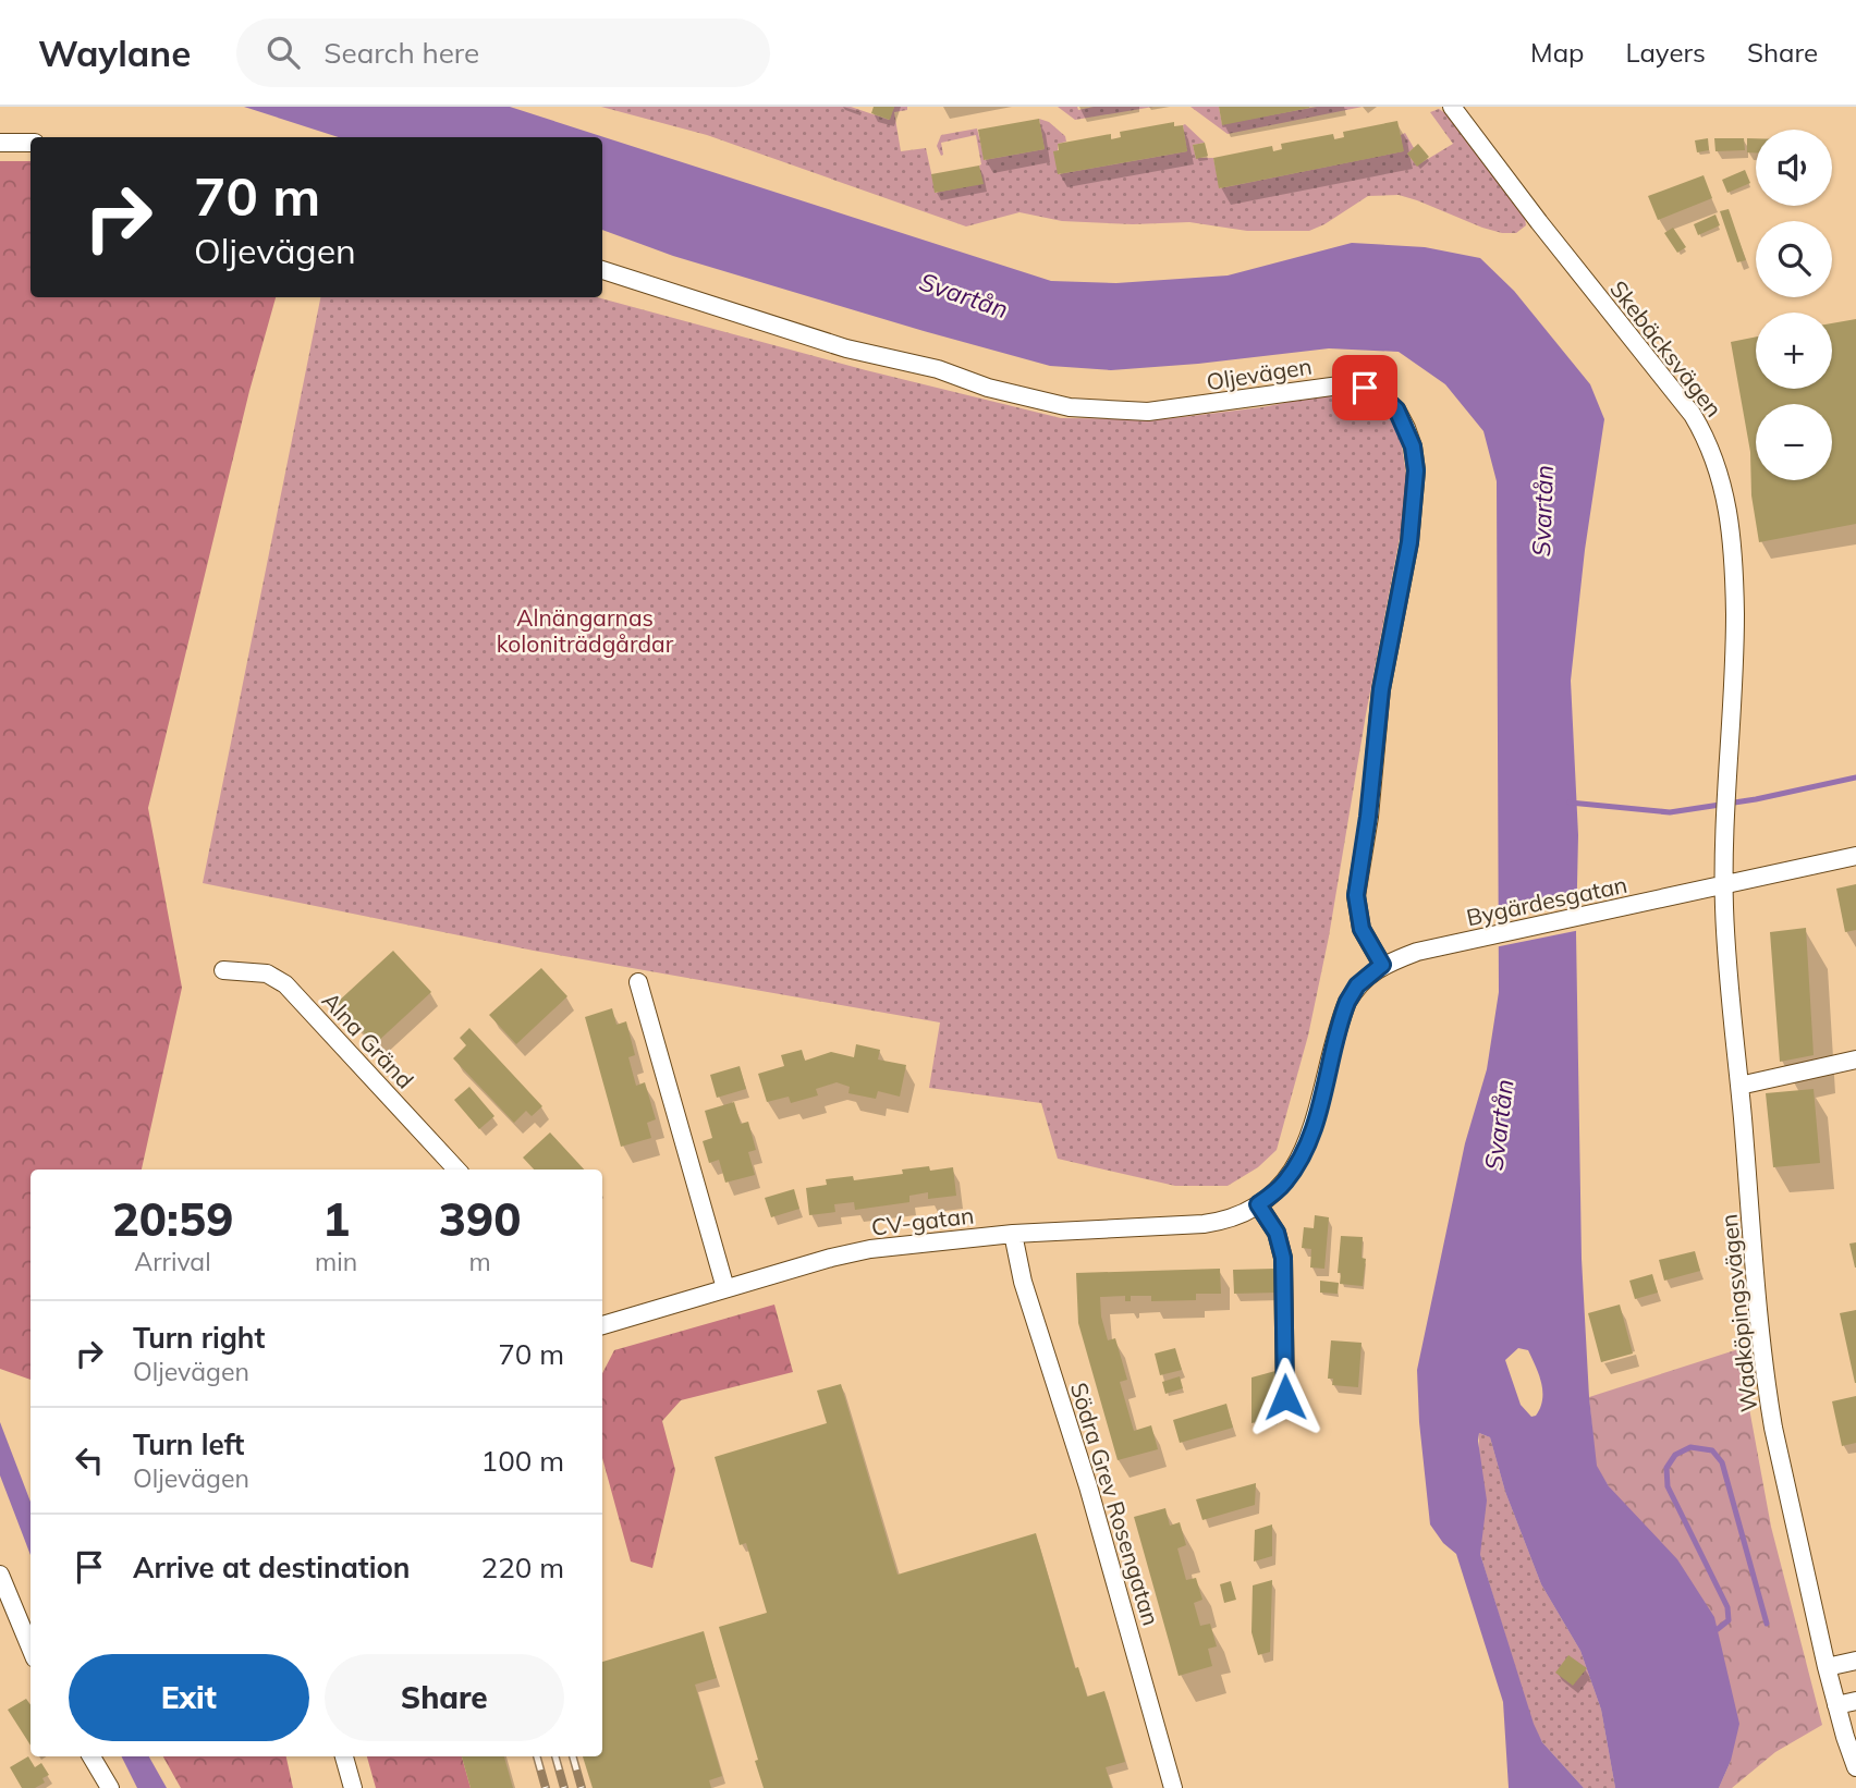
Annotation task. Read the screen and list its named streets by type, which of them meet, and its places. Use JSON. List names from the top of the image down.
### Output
{
  "streets": {
    "street": [
      "Skebäcksvägen",
      "Oljevägen",
      "Bygärdesgatan",
      "Alna Gränd",
      "CV-gatan",
      "Wadköpingsvägen",
      "Södra Grev Rosengatan"
    ]
  },
  "crossings": [
    ["Skebäcksvägen", "Wadköpingsvägen"],
    ["Oljevägen", "Bygärdesgatan"],
    ["Bygärdesgatan", "Wadköpingsvägen"],
    ["CV-gatan", "Södra Grev Rosengatan"]
  ],
  "water": ["Svartån"],
  "parks": ["Alnängarnas koloniträdgårdar"],
  "page": {
    "header": "Waylane",
    "search": "Search here",
    "nav": ["Map", "Layers", "Share"],
    "map_buttons": ["+", "−"],
    "turn": ["70 m", "Oljevägen"],
    "eta": [
      "20:59",
      "Arrival",
      "1",
      "min",
      "390",
      "m"
    ],
    "list": [
      {
        "name": "Turn right",
        "note": "Oljevägen",
        "value": "70 m"
      },
      {
        "name": "Turn left",
        "note": "Oljevägen",
        "value": "100 m"
      },
      {
        "name": "Arrive at destination",
        "value": "220 m"
      }
    ],
    "buttons": ["Exit", "Share"]
  }
}
